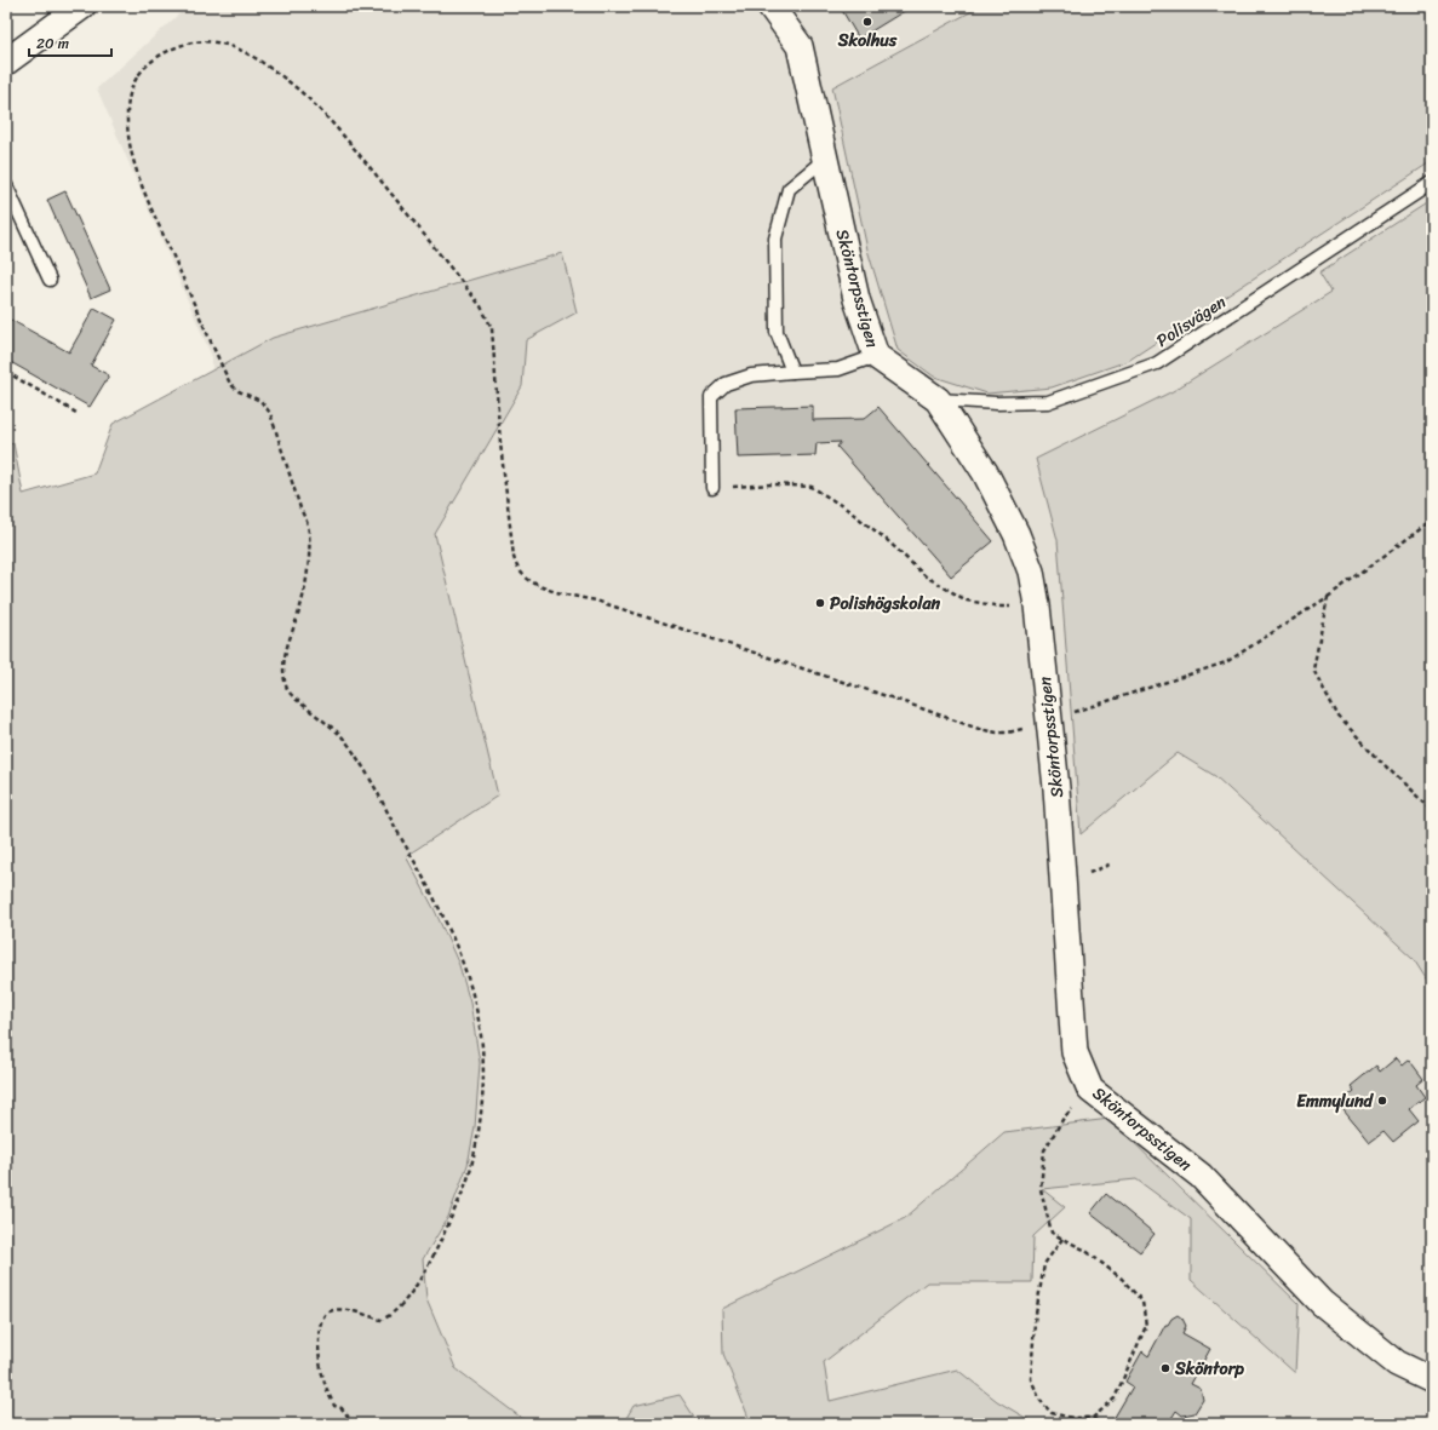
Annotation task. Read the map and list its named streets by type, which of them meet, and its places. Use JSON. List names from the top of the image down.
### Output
{
  "streets": {
    "street": ["Sköntorpsstigen"],
    "lane": ["Polisvägen"]
  },
  "crossings": [
    ["Sköntorpsstigen", "Polisvägen"]
  ],
  "places": [
    "Skolhus",
    "Polishögskolan",
    "Emmylund",
    "Sköntorp"
  ],
  "scale_bar": "20 m"
}
